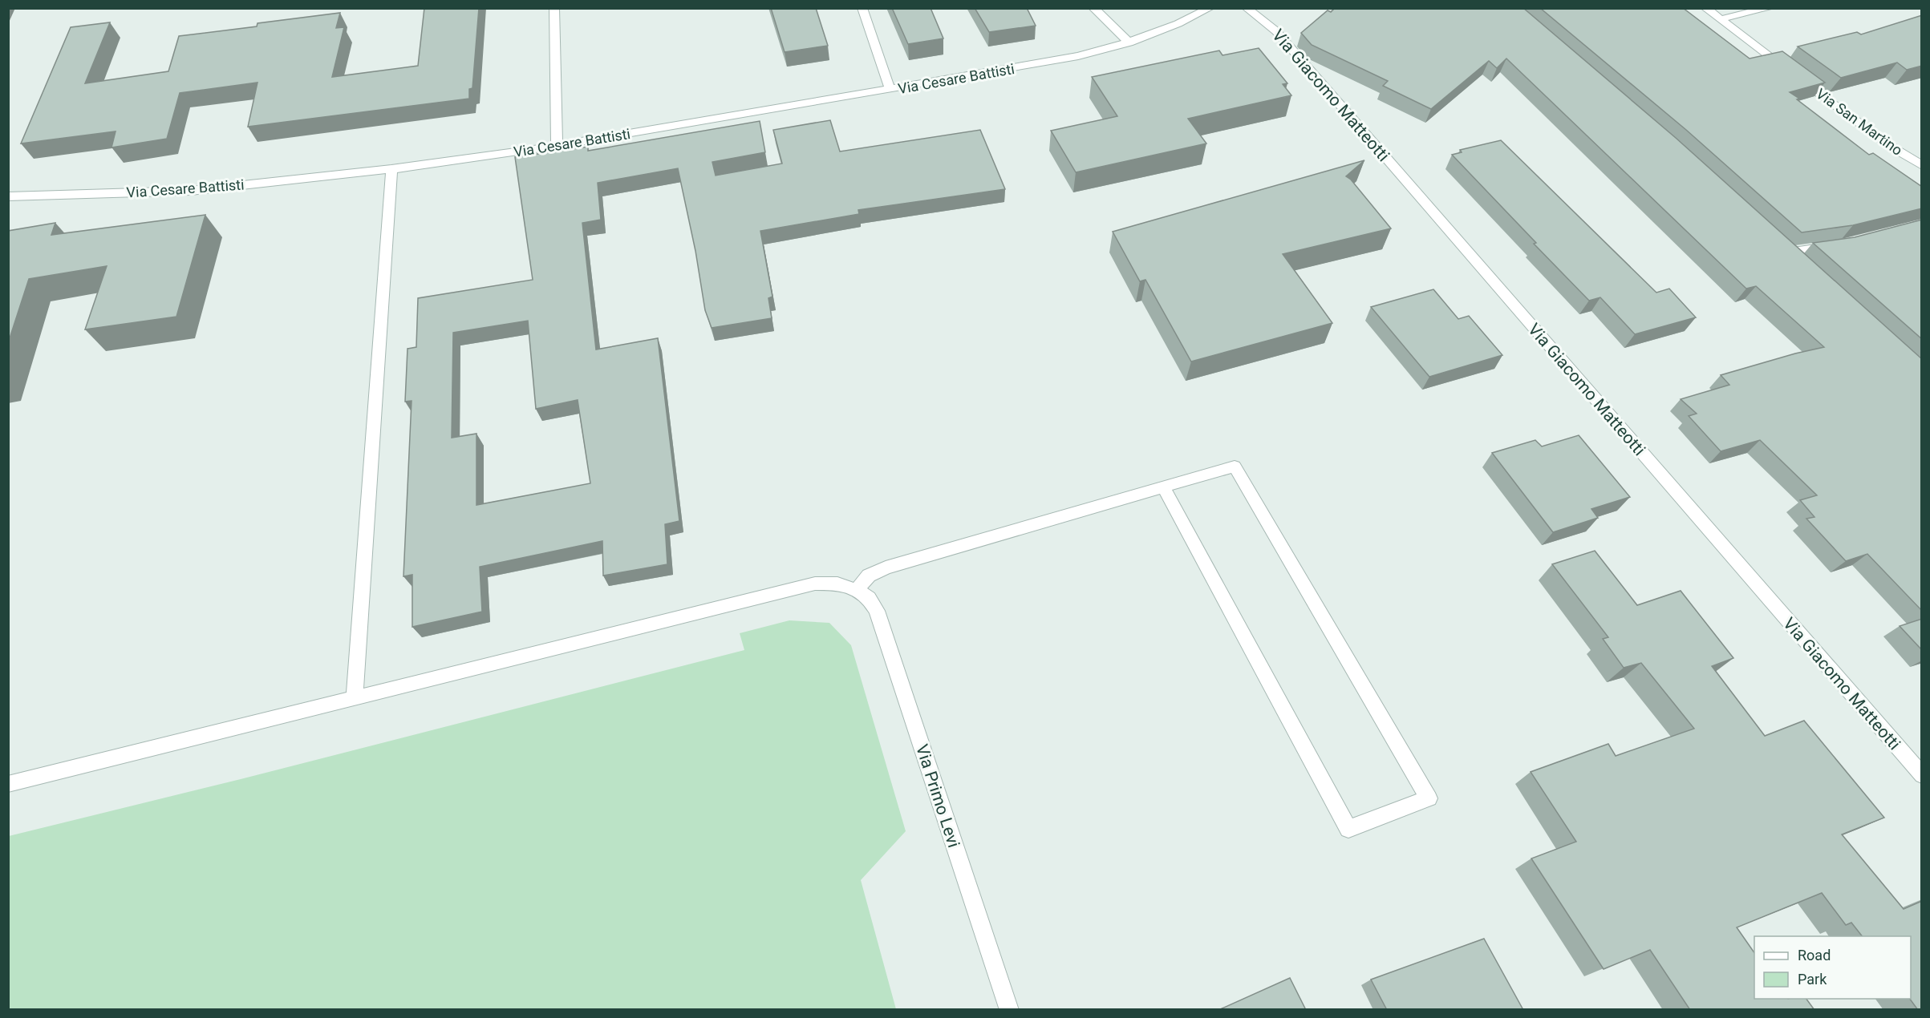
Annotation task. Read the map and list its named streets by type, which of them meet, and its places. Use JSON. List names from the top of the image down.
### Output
{
  "streets": {
    "street": [
      "Via Cesare Battisti",
      "Via Giacomo Matteotti",
      "Via San Martino",
      "Via Primo Levi"
    ]
  },
  "legend": ["Road", "Park"]
}
